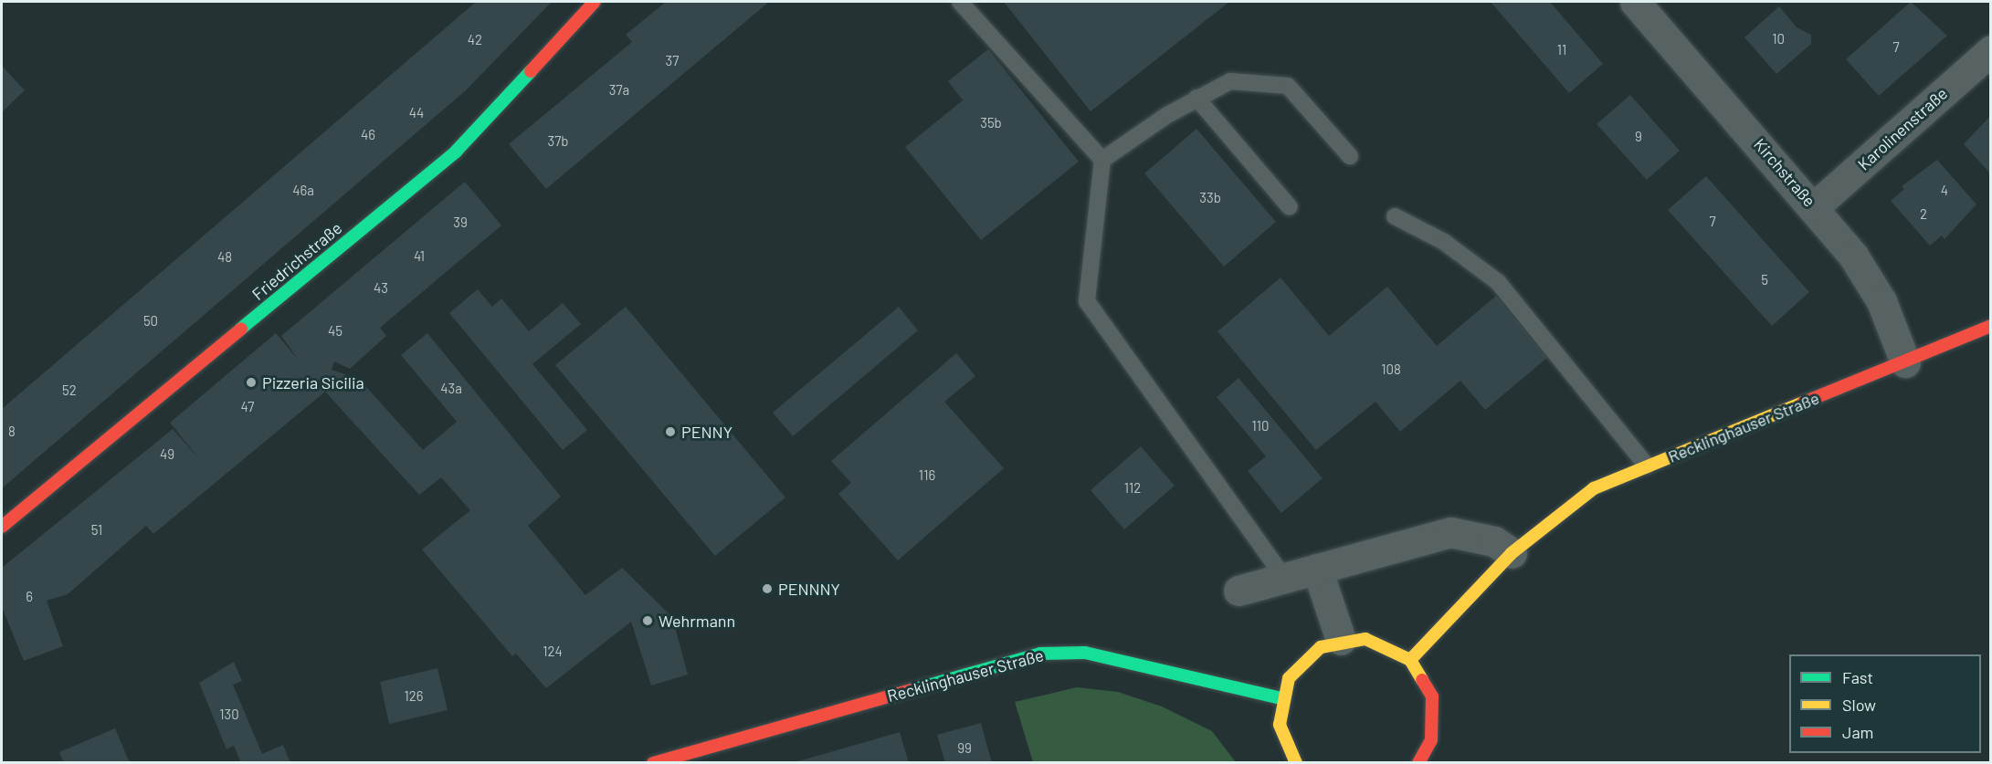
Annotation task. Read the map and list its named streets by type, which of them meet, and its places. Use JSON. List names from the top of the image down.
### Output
{
  "streets": {
    "main road": ["Friedrichstraße", "Recklinghauser Straße"],
    "street": ["Karolinenstraße", "Kirchstraße"]
  },
  "crossings": [
    ["Karolinenstraße", "Kirchstraße"],
    ["Kirchstraße", "Recklinghauser Straße"]
  ],
  "places": [
    "Pizzeria Sicilia",
    "PENNY",
    "PENNNY",
    "Wehrmann"
  ],
  "house_numbers": [
    "10",
    "42",
    "7",
    "11",
    "37",
    "37a",
    "44",
    "35b",
    "46",
    "9",
    "37b",
    "46a",
    "4",
    "33b",
    "2",
    "7",
    "39",
    "41",
    "48",
    "5",
    "43",
    "50",
    "45",
    "108",
    "43a",
    "52",
    "47",
    "110",
    "8",
    "49",
    "116",
    "112",
    "51",
    "6",
    "124",
    "126",
    "130",
    "99"
  ],
  "legend": ["Fast", "Slow", "Jam"]
}
